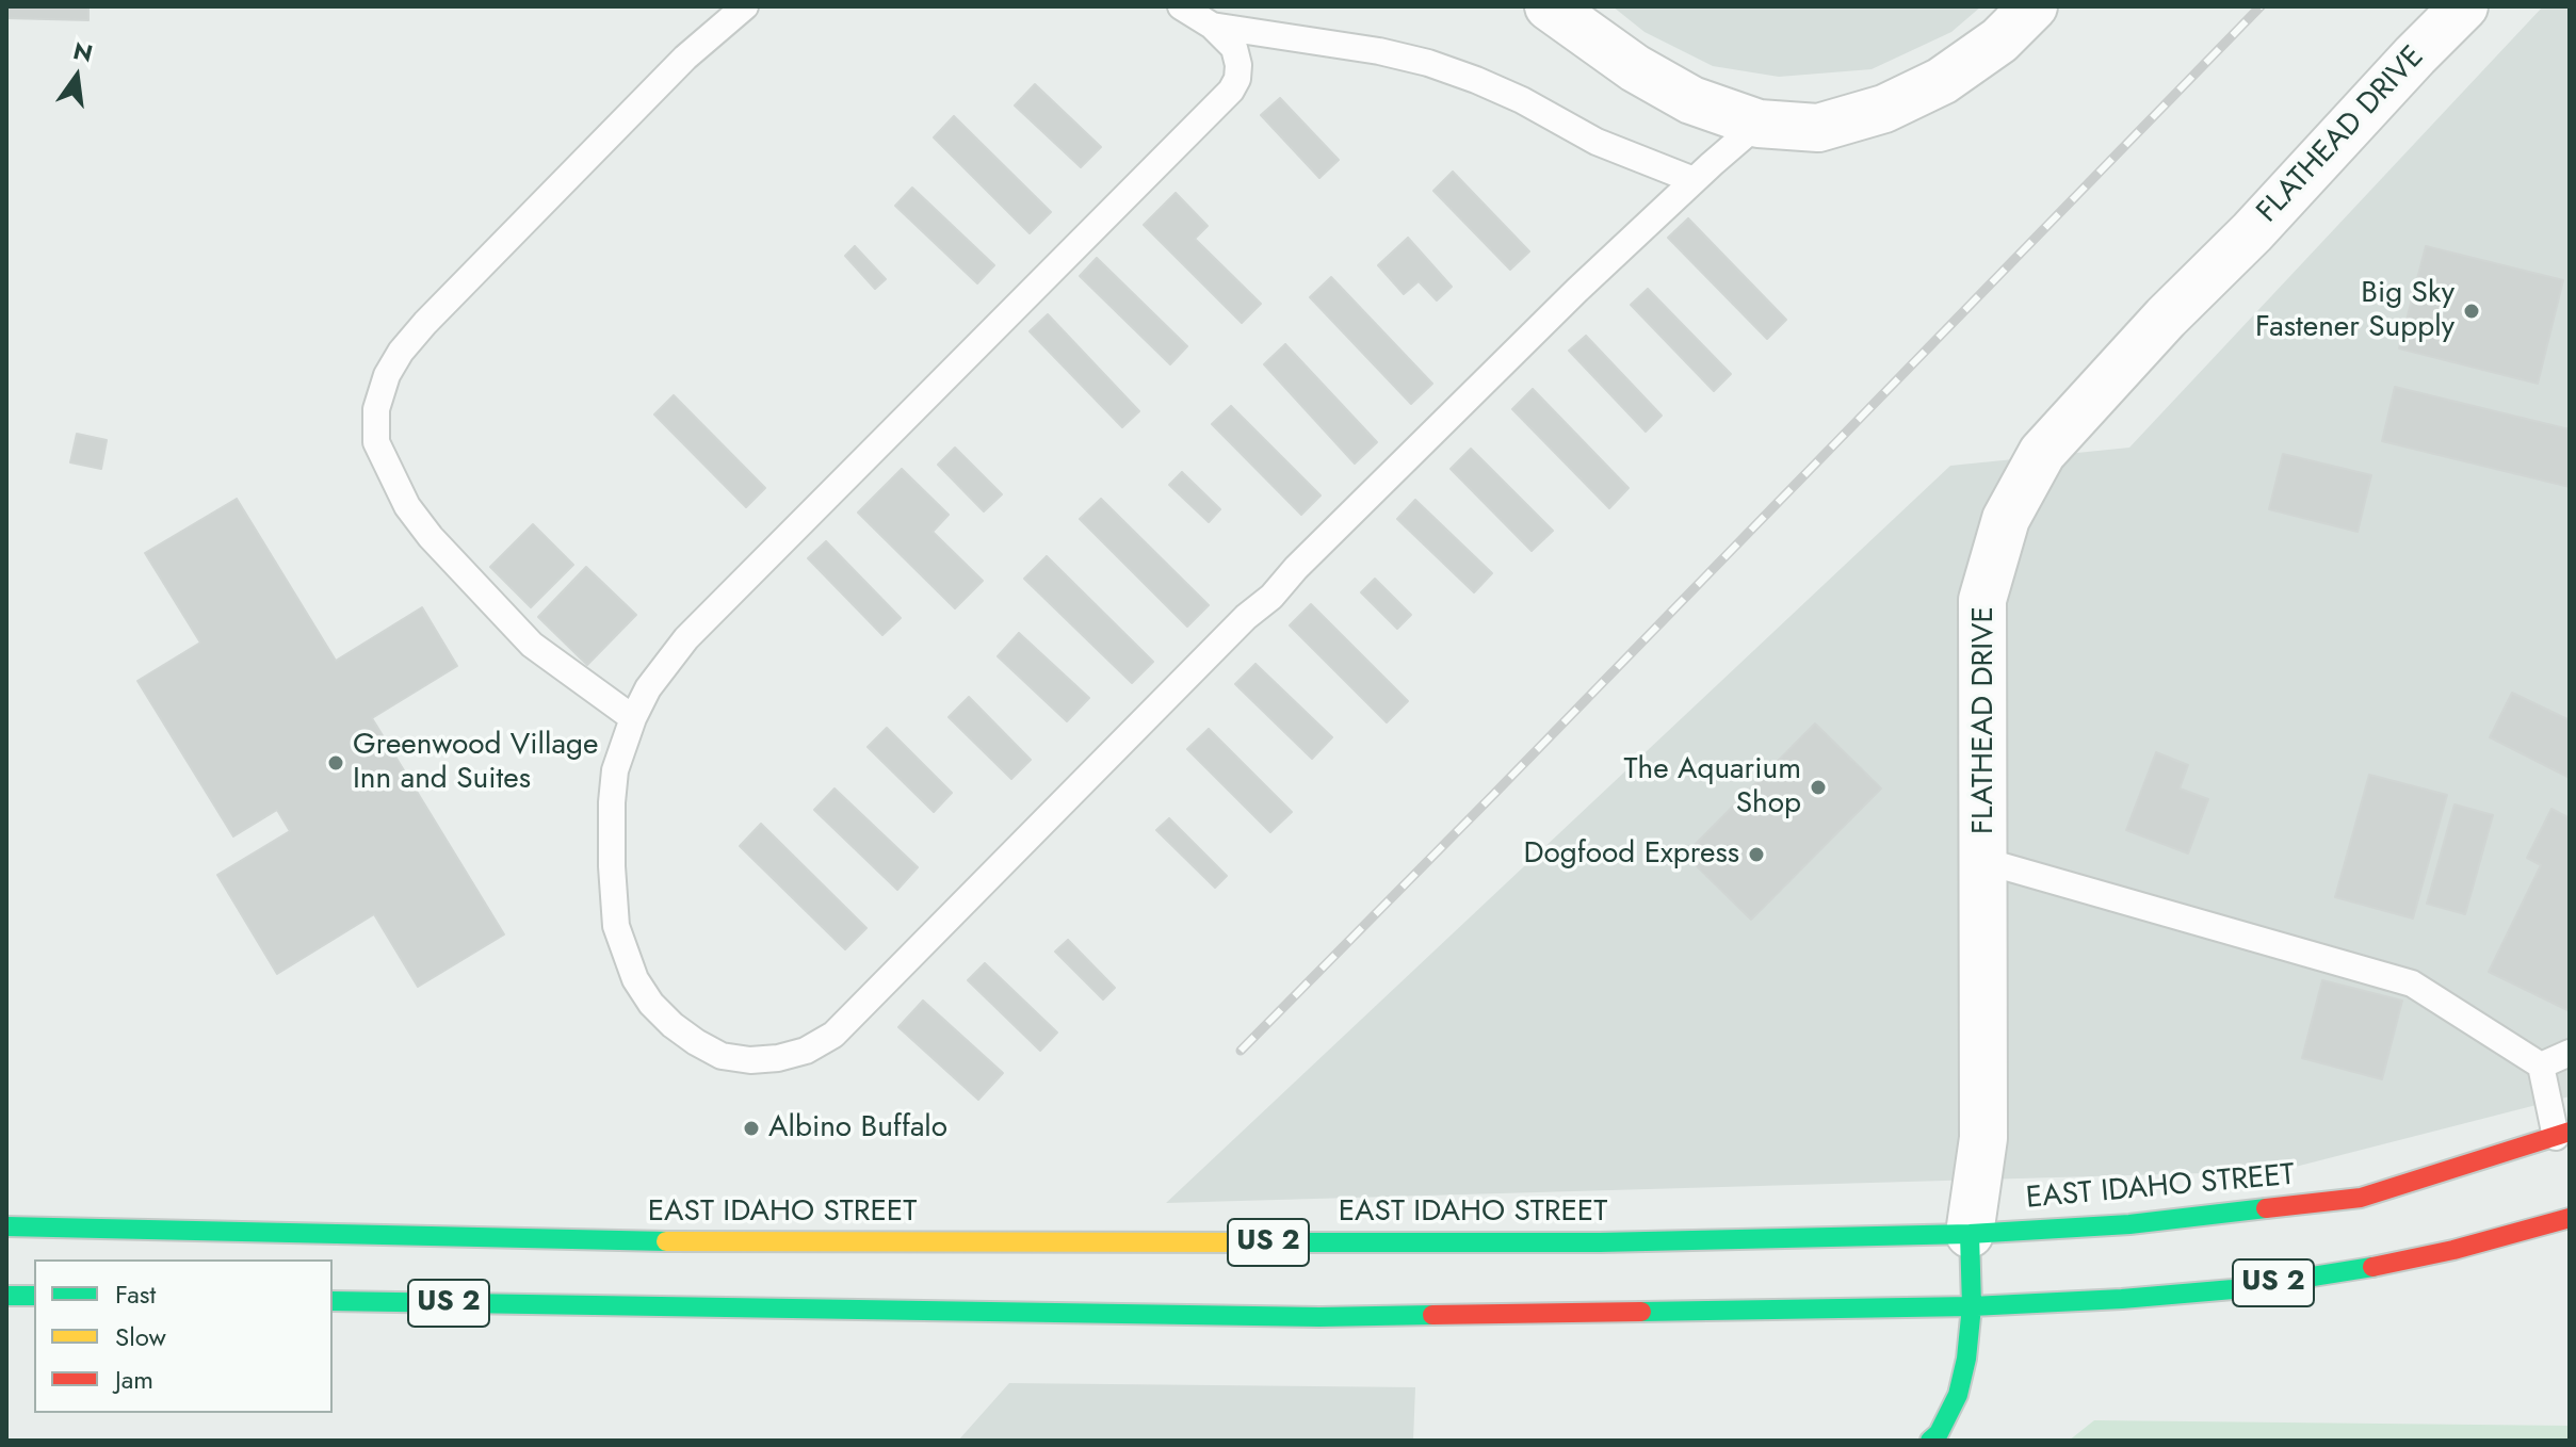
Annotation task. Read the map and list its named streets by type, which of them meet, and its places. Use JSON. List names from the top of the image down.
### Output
{
  "streets": {
    "main road": ["FLATHEAD DRIVE", "EAST IDAHO STREET", "US 2"]
  },
  "crossings": [
    ["FLATHEAD DRIVE", "EAST IDAHO STREET"],
    ["FLATHEAD DRIVE", "US 2"]
  ],
  "places": [
    "Big Sky Fastener Supply",
    "Greenwood Village Inn and Suites",
    "The Aquarium Shop",
    "Dogfood Express",
    "Albino Buffalo"
  ],
  "legend": ["Fast", "Slow", "Jam"],
  "north": "top"
}
